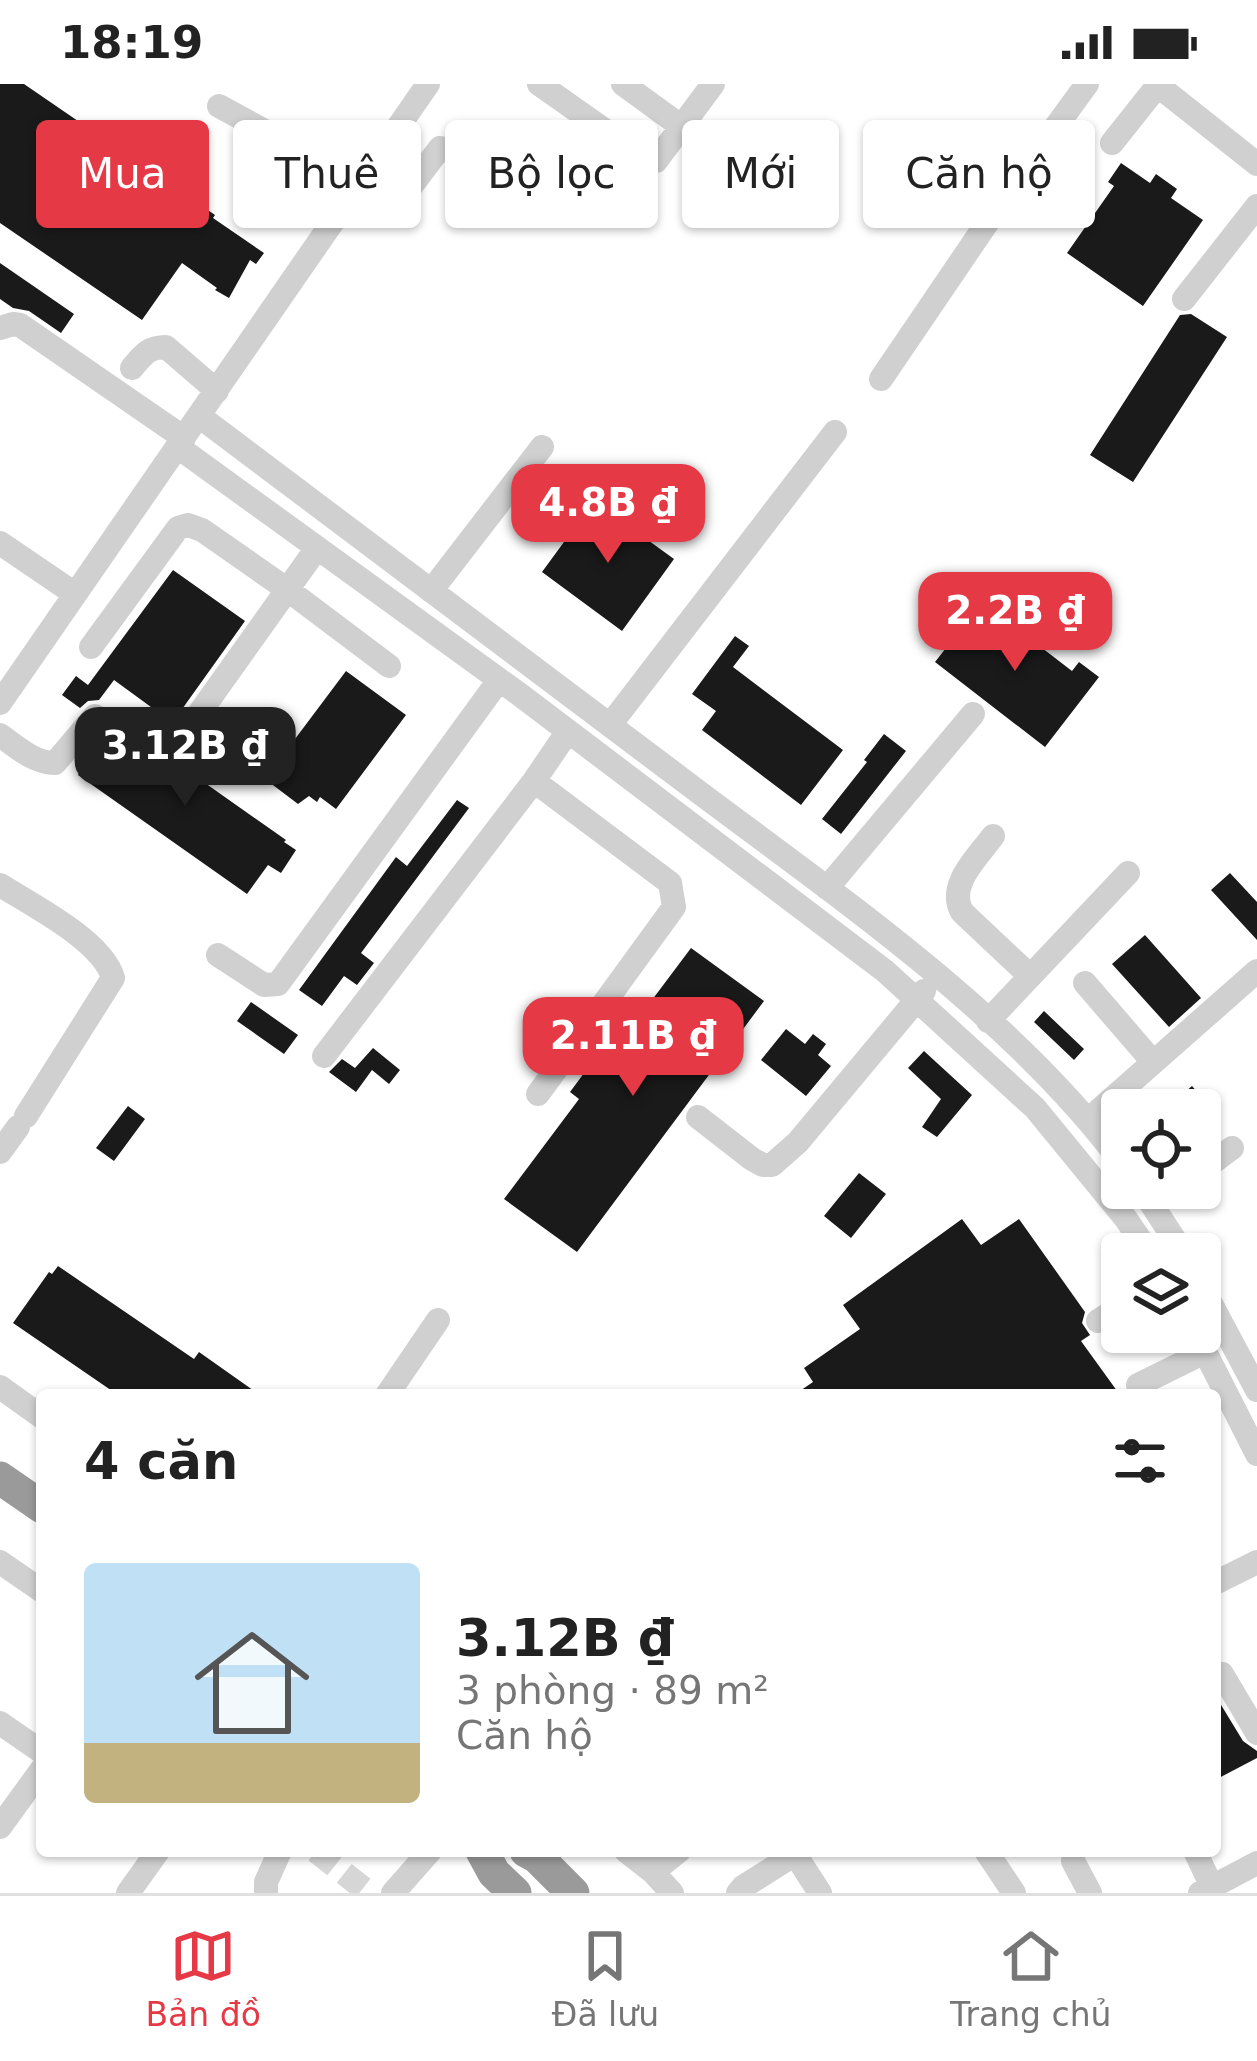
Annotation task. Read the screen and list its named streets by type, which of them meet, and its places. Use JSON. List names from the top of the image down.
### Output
{
  "page": {
    "status": "18:19",
    "chip": [
      "Mua",
      "Thuê",
      "Bộ lọc",
      "Mới",
      "Căn hộ"
    ],
    "price": [
      "4.8B ₫",
      "2.2B ₫",
      "3.12B ₫",
      "2.11B ₫"
    ],
    "heading": "4 căn",
    "list": [
      {
        "name": "3.12B ₫",
        "note": "3 phòng · 89 m² · Căn hộ"
      }
    ],
    "tabs": ["Bản đồ", "Đã lưu", "Trang chủ"]
  }
}
